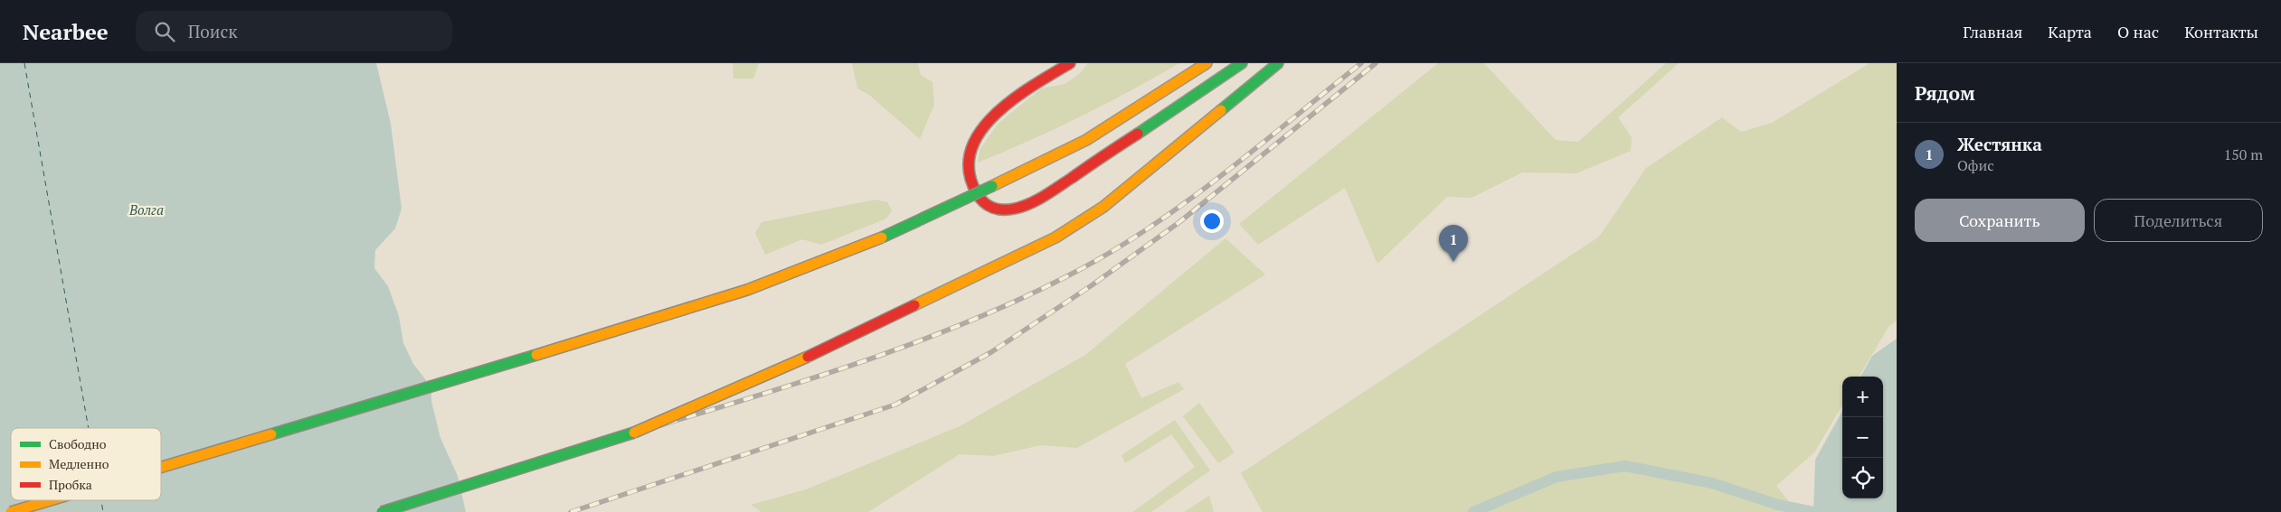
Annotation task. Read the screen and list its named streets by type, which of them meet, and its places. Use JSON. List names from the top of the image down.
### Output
{
  "water": ["Волга"],
  "legend": ["Свободно", "Медленно", "Пробка"],
  "page": {
    "header": "Nearbee",
    "search": "Поиск",
    "nav": [
      "Главная",
      "Карта",
      "О нас",
      "Контакты"
    ],
    "heading": "Рядом",
    "list": [
      {
        "mark": "1",
        "name": "Жестянка",
        "note": "Офис",
        "value": "150 m"
      }
    ],
    "buttons": ["Сохранить", "Поделиться"],
    "pins": "1",
    "map_buttons": ["+", "−"]
  }
}
